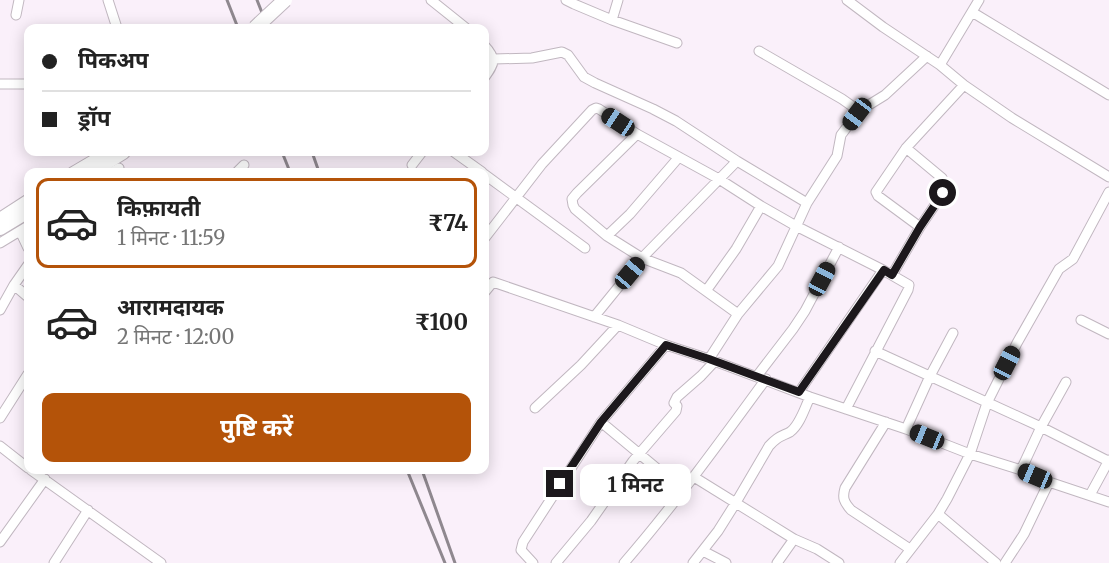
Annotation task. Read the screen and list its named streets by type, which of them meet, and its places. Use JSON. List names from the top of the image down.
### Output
{
  "page": {
    "banner": ["पिकअप", "ड्रॉप"],
    "list": [
      {
        "name": "किफ़ायती",
        "note": "1 मिनट · 11:59",
        "value": "₹74"
      },
      {
        "name": "आरामदायक",
        "note": "2 मिनट · 12:00",
        "value": "₹100"
      }
    ],
    "buttons": "पुष्टि करें",
    "bubble": "1 मिनट"
  }
}
